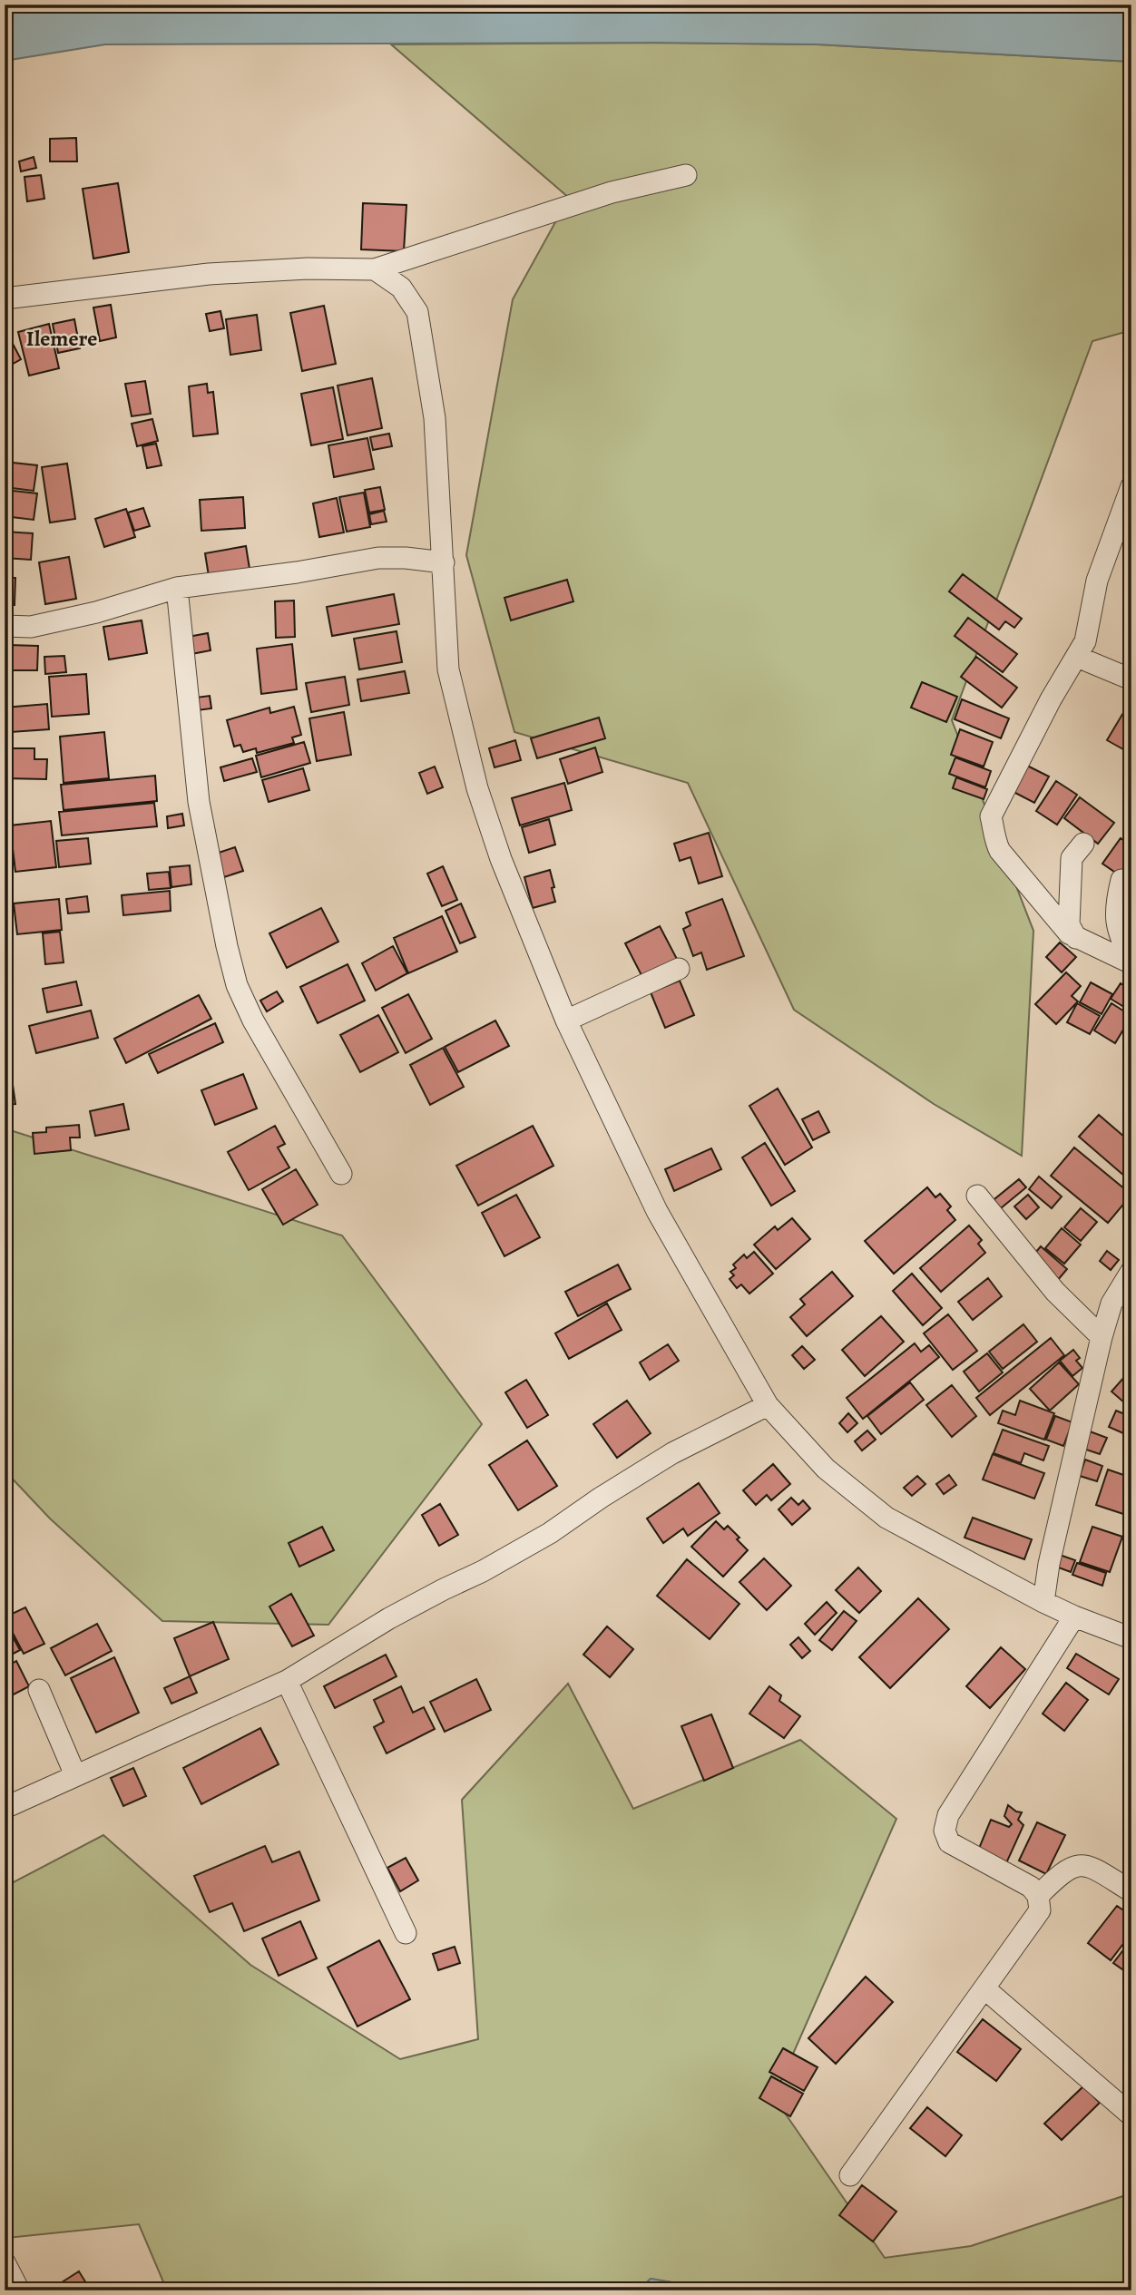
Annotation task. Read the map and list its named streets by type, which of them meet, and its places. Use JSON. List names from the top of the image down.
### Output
{
  "districts": ["Ilemere"]
}
